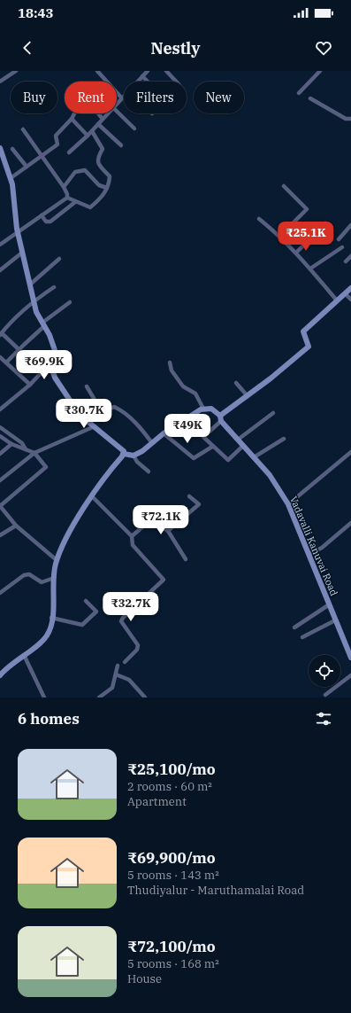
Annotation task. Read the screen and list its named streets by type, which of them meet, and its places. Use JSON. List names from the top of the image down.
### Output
{
  "streets": {
    "main road": ["Vadavalli Kanuvai Road"]
  },
  "page": {
    "status": "18:43",
    "header": "Nestly",
    "chip": [
      "Buy",
      "Rent",
      "Filters",
      "New"
    ],
    "price": [
      "₹25.1K",
      "₹69.9K",
      "₹30.7K",
      "₹49K",
      "₹72.1K",
      "₹32.7K"
    ],
    "heading": "6 homes",
    "list": [
      {
        "name": "₹25,100/mo",
        "note": "2 rooms · 60 m² · Apartment"
      },
      {
        "name": "₹69,900/mo",
        "note": "5 rooms · 143 m² · Thudiyalur - Maruthamalai Road"
      },
      {
        "name": "₹72,100/mo",
        "note": "5 rooms · 168 m² · House"
      }
    ]
  }
}
